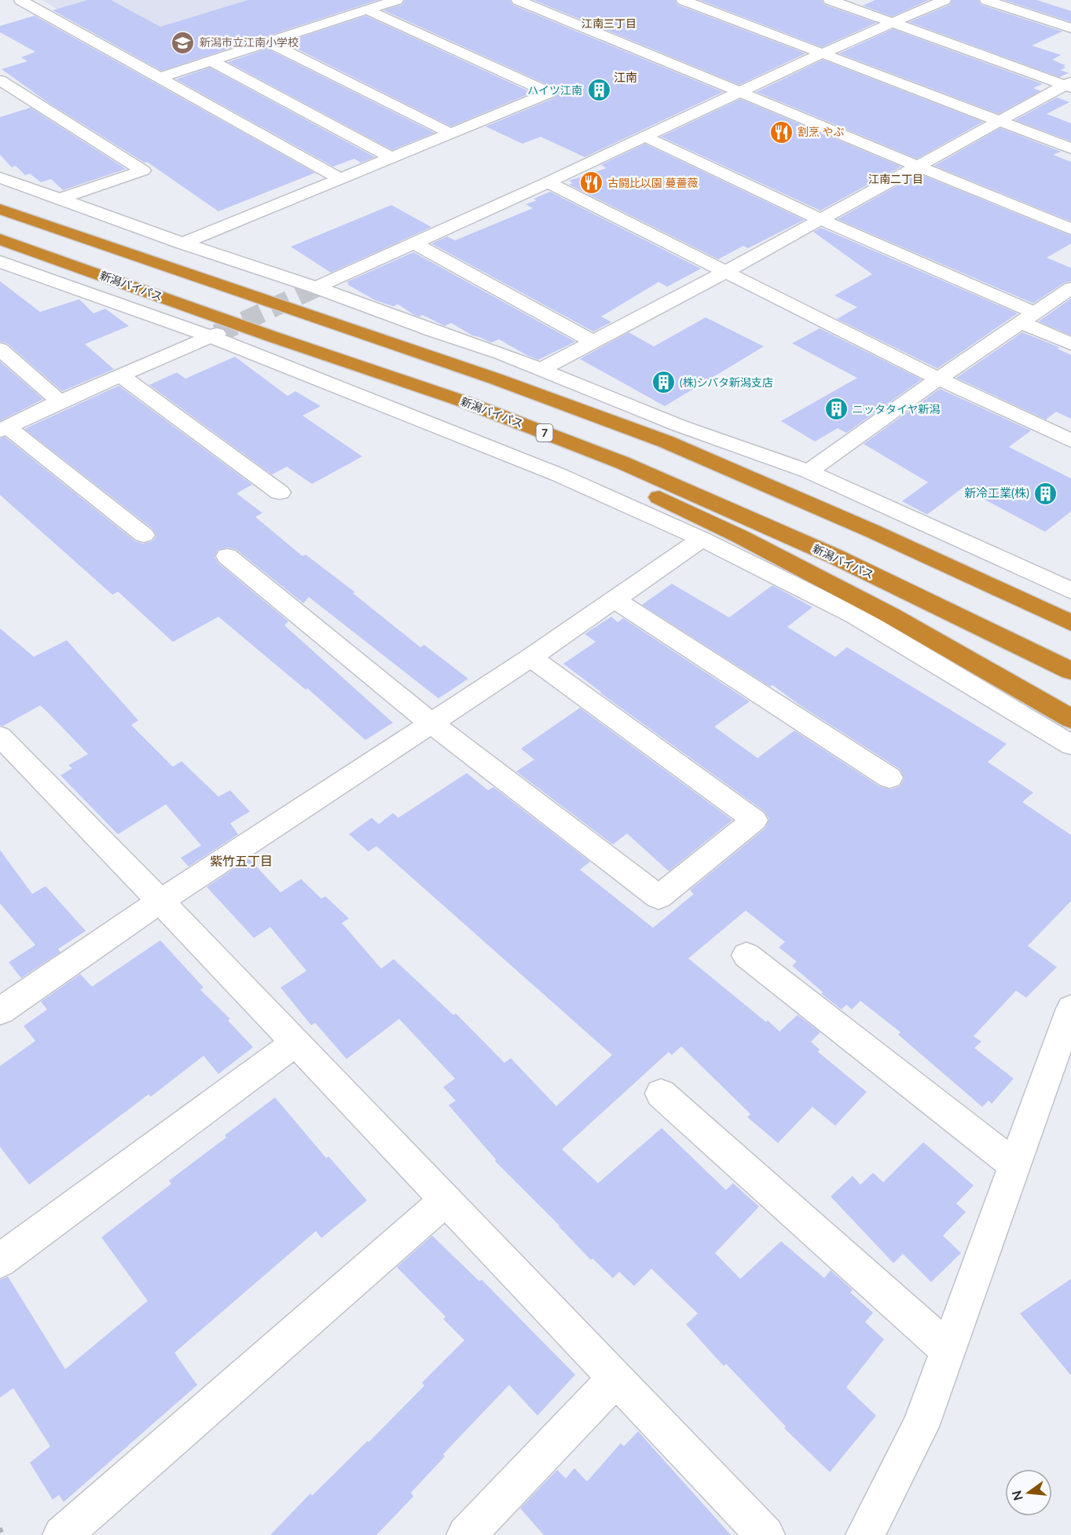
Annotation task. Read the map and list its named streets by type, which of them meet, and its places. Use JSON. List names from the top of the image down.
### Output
{
  "streets": {
    "highway": ["新潟バイパス", "7"]
  },
  "crossings": [
    ["新潟バイパス", "7"]
  ],
  "districts": [
    "江南三丁目",
    "江南",
    "江南二丁目",
    "紫竹五丁目"
  ],
  "places": {
    "school or university": ["新潟市立江南小学校"],
    "building": [
      "ハイツ江南",
      "(株)シバタ新潟支店",
      "ニッタタイヤ新潟",
      "新冷工業(株)"
    ],
    "restaurant": ["割烹 やぶ", "古闘比以園 蔓薔薇"]
  },
  "north": "left"
}
